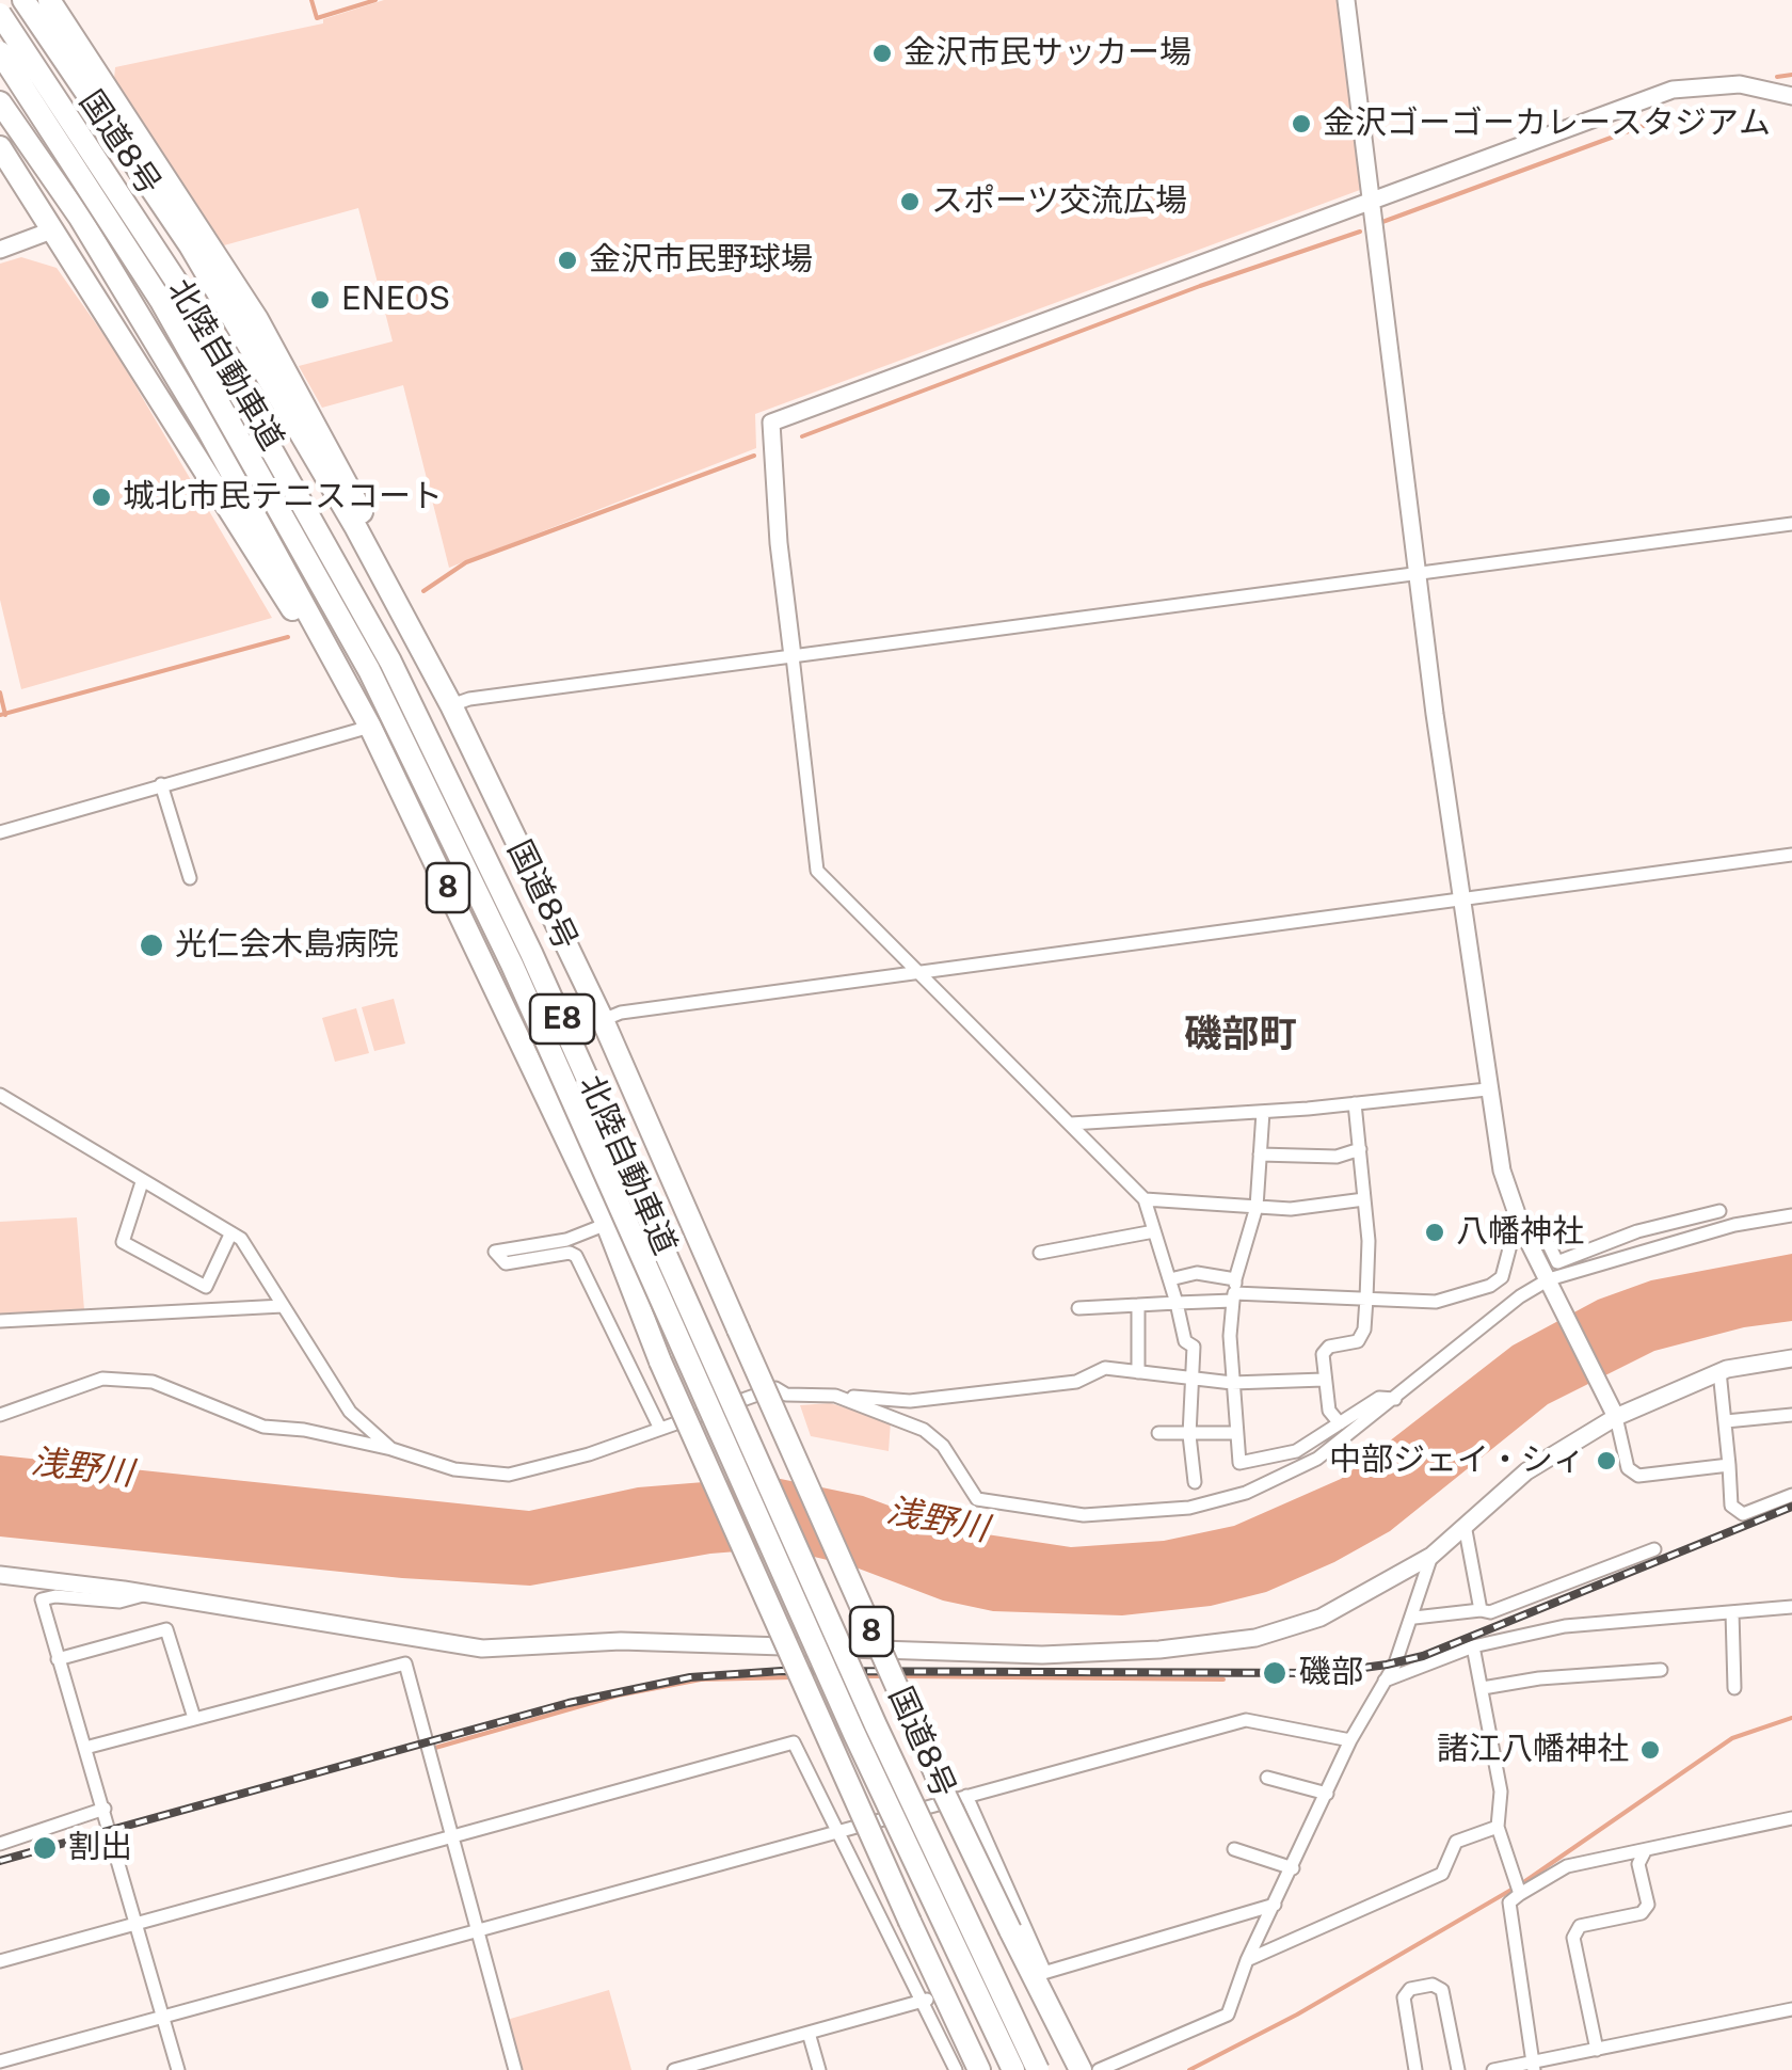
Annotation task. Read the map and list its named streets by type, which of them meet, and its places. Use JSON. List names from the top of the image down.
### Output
{
  "streets": {
    "highway": [
      "国道8号",
      "北陸自動車道",
      "8",
      "E8"
    ]
  },
  "districts": ["磯部町"],
  "water": ["浅野川"],
  "places": [
    "金沢市民サッカー場",
    "金沢ゴーゴーカレースタジアム",
    "スポーツ交流広場",
    "金沢市民野球場",
    "ENEOS",
    "城北市民テニスコート",
    "光仁会木島病院",
    "八幡神社",
    "中部ジェイ・シィ",
    "磯部",
    "諸江八幡神社",
    "割出"
  ]
}
